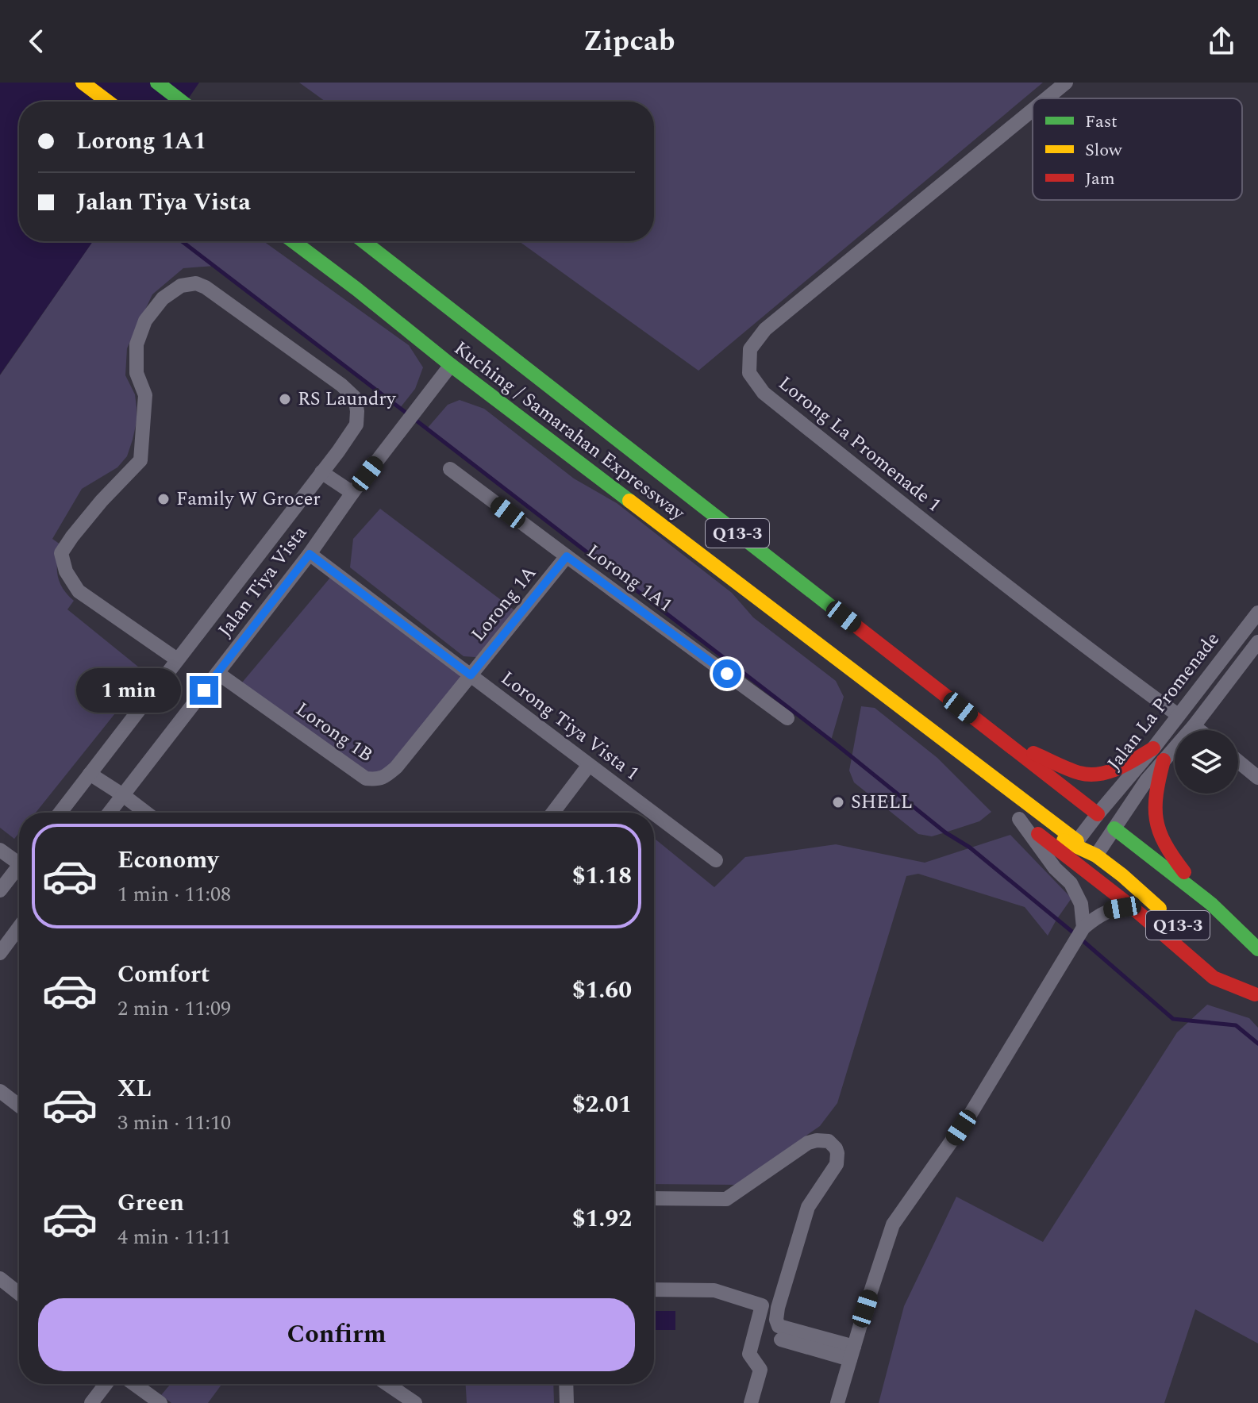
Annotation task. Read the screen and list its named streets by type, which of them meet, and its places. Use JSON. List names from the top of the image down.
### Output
{
  "streets": {
    "highway": ["Kuching / Samarahan Expressway", "Q13-3"],
    "street": [
      "Lorong La Promenade 1",
      "Lorong 1A1",
      "Jalan Tiya Vista",
      "Lorong 1A",
      "Jalan La Promenade",
      "Lorong Tiya Vista 1",
      "Lorong 1B"
    ]
  },
  "crossings": [
    ["Kuching / Samarahan Expressway", "Jalan Tiya Vista"],
    ["Kuching / Samarahan Expressway", "Jalan La Promenade"],
    ["Lorong La Promenade 1", "Jalan La Promenade"],
    ["Q13-3", "Jalan La Promenade"],
    ["Lorong 1A1", "Lorong 1A"],
    ["Jalan Tiya Vista", "Lorong Tiya Vista 1"],
    ["Jalan Tiya Vista", "Lorong 1B"],
    ["Lorong 1A", "Lorong Tiya Vista 1"],
    ["Lorong 1A", "Lorong 1B"],
    ["Lorong Tiya Vista 1", "Lorong 1B"]
  ],
  "places": ["RS Laundry", "Family W Grocer", "SHELL"],
  "legend": ["Fast", "Slow", "Jam"],
  "page": {
    "header": "Zipcab",
    "banner": ["Lorong 1A1", "Jalan Tiya Vista"],
    "bubble": "1 min",
    "list": [
      {
        "name": "Economy",
        "note": "1 min · 11:08",
        "value": "$1.18"
      },
      {
        "name": "Comfort",
        "note": "2 min · 11:09",
        "value": "$1.60"
      },
      {
        "name": "XL",
        "note": "3 min · 11:10",
        "value": "$2.01"
      },
      {
        "name": "Green",
        "note": "4 min · 11:11",
        "value": "$1.92"
      }
    ],
    "buttons": "Confirm"
  }
}
